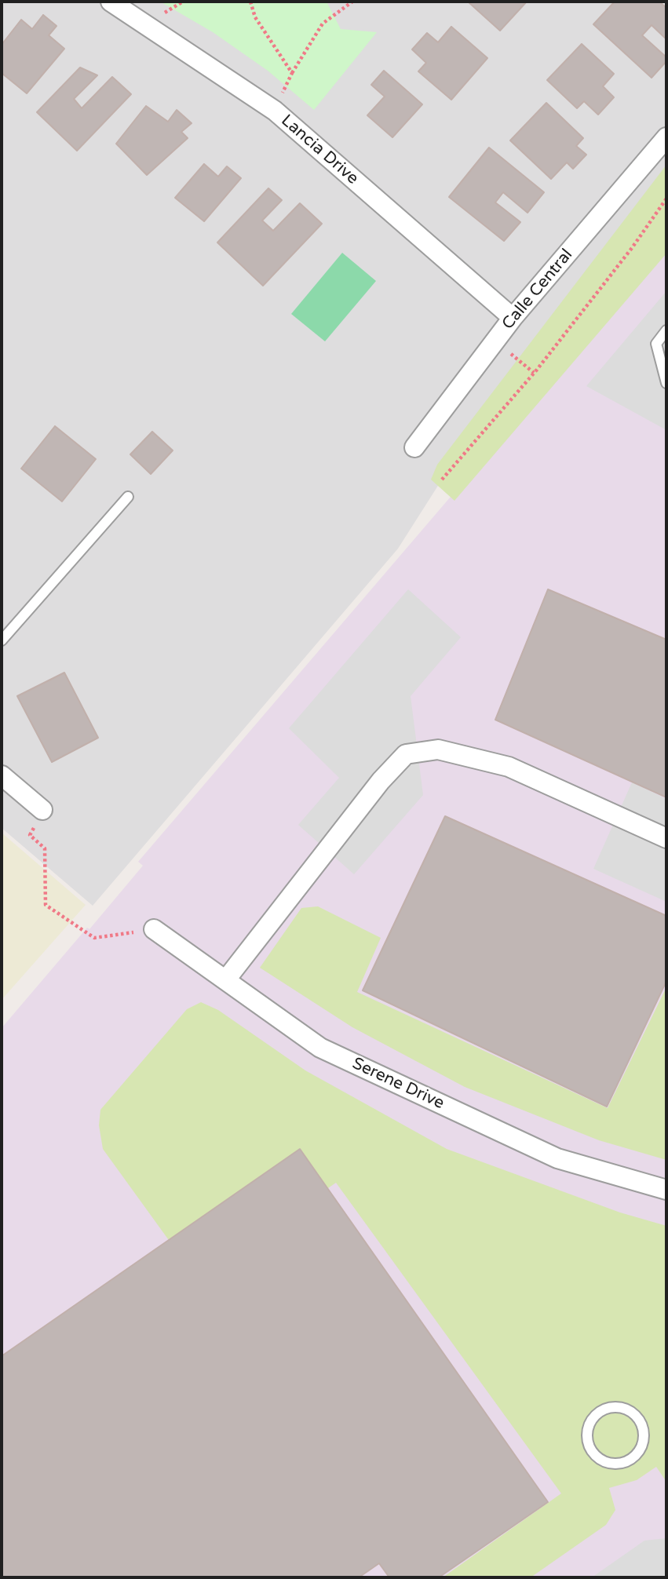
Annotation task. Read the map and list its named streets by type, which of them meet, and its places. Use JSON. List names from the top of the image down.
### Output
{
  "streets": {
    "street": ["Lancia Drive", "Calle Central", "Serene Drive"]
  },
  "crossings": [
    ["Lancia Drive", "Calle Central"]
  ]
}
